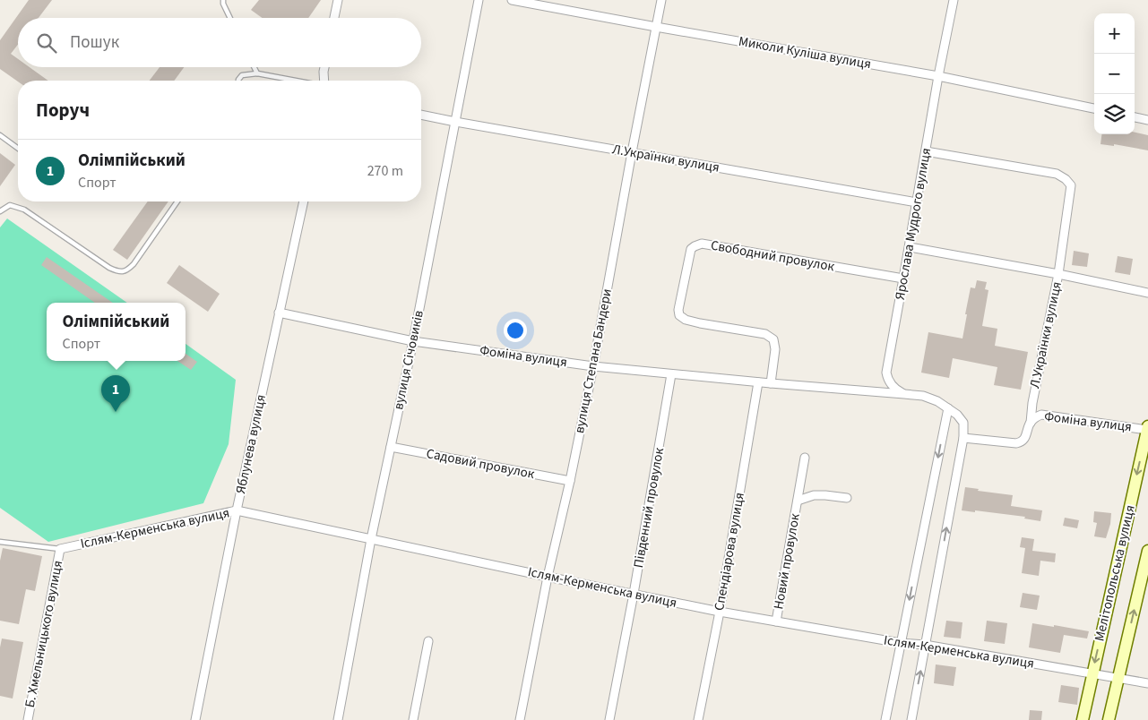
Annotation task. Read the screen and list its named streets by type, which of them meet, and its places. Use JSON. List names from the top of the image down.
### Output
{
  "streets": {
    "street": [
      "Миколи Куліша вулиця",
      "Л.Українки вулиця",
      "Ярослава Мудрого вулиця",
      "Свободний провулок",
      "Фоміна вулиця",
      "вулиця Січовиків",
      "вулиця Степана Бандери",
      "Яблунева вулиця",
      "Садовий провулок",
      "Південний провулок",
      "Іслям-Керменська вулиця",
      "Спендіарова вулиця",
      "Новий провулок",
      "Мелітопольська вулиця",
      "Б. Хмельницького вулиця"
    ]
  },
  "crossings": [
    ["Миколи Куліша вулиця", "Ярослава Мудрого вулиця"],
    ["Миколи Куліша вулиця", "вулиця Степана Бандери"],
    ["Л.Українки вулиця", "Ярослава Мудрого вулиця"],
    ["Л.Українки вулиця", "Фоміна вулиця"],
    ["Л.Українки вулиця", "вулиця Січовиків"],
    ["Л.Українки вулиця", "вулиця Степана Бандери"],
    ["Ярослава Мудрого вулиця", "Свободний провулок"],
    ["Ярослава Мудрого вулиця", "Фоміна вулиця"],
    ["Свободний провулок", "Фоміна вулиця"],
    ["Фоміна вулиця", "вулиця Січовиків"],
    ["Фоміна вулиця", "вулиця Степана Бандери"],
    ["Фоміна вулиця", "Яблунева вулиця"],
    ["Фоміна вулиця", "Південний провулок"],
    ["Фоміна вулиця", "Спендіарова вулиця"],
    ["Фоміна вулиця", "Мелітопольська вулиця"],
    ["вулиця Січовиків", "Садовий провулок"],
    ["вулиця Січовиків", "Іслям-Керменська вулиця"],
    ["вулиця Степана Бандери", "Садовий провулок"],
    ["вулиця Степана Бандери", "Іслям-Керменська вулиця"],
    ["Яблунева вулиця", "Іслям-Керменська вулиця"],
    ["Південний провулок", "Іслям-Керменська вулиця"],
    ["Іслям-Керменська вулиця", "Спендіарова вулиця"],
    ["Іслям-Керменська вулиця", "Новий провулок"],
    ["Іслям-Керменська вулиця", "Мелітопольська вулиця"],
    ["Іслям-Керменська вулиця", "Б. Хмельницького вулиця"]
  ],
  "page": {
    "map_buttons": ["+", "−"],
    "search": "Пошук",
    "heading": "Поруч",
    "list": [
      {
        "mark": "1",
        "name": "Олімпійський",
        "note": "Спорт",
        "value": "270 m"
      }
    ],
    "popup": ["Олімпійський", "Спорт"],
    "pins": "1"
  }
}
